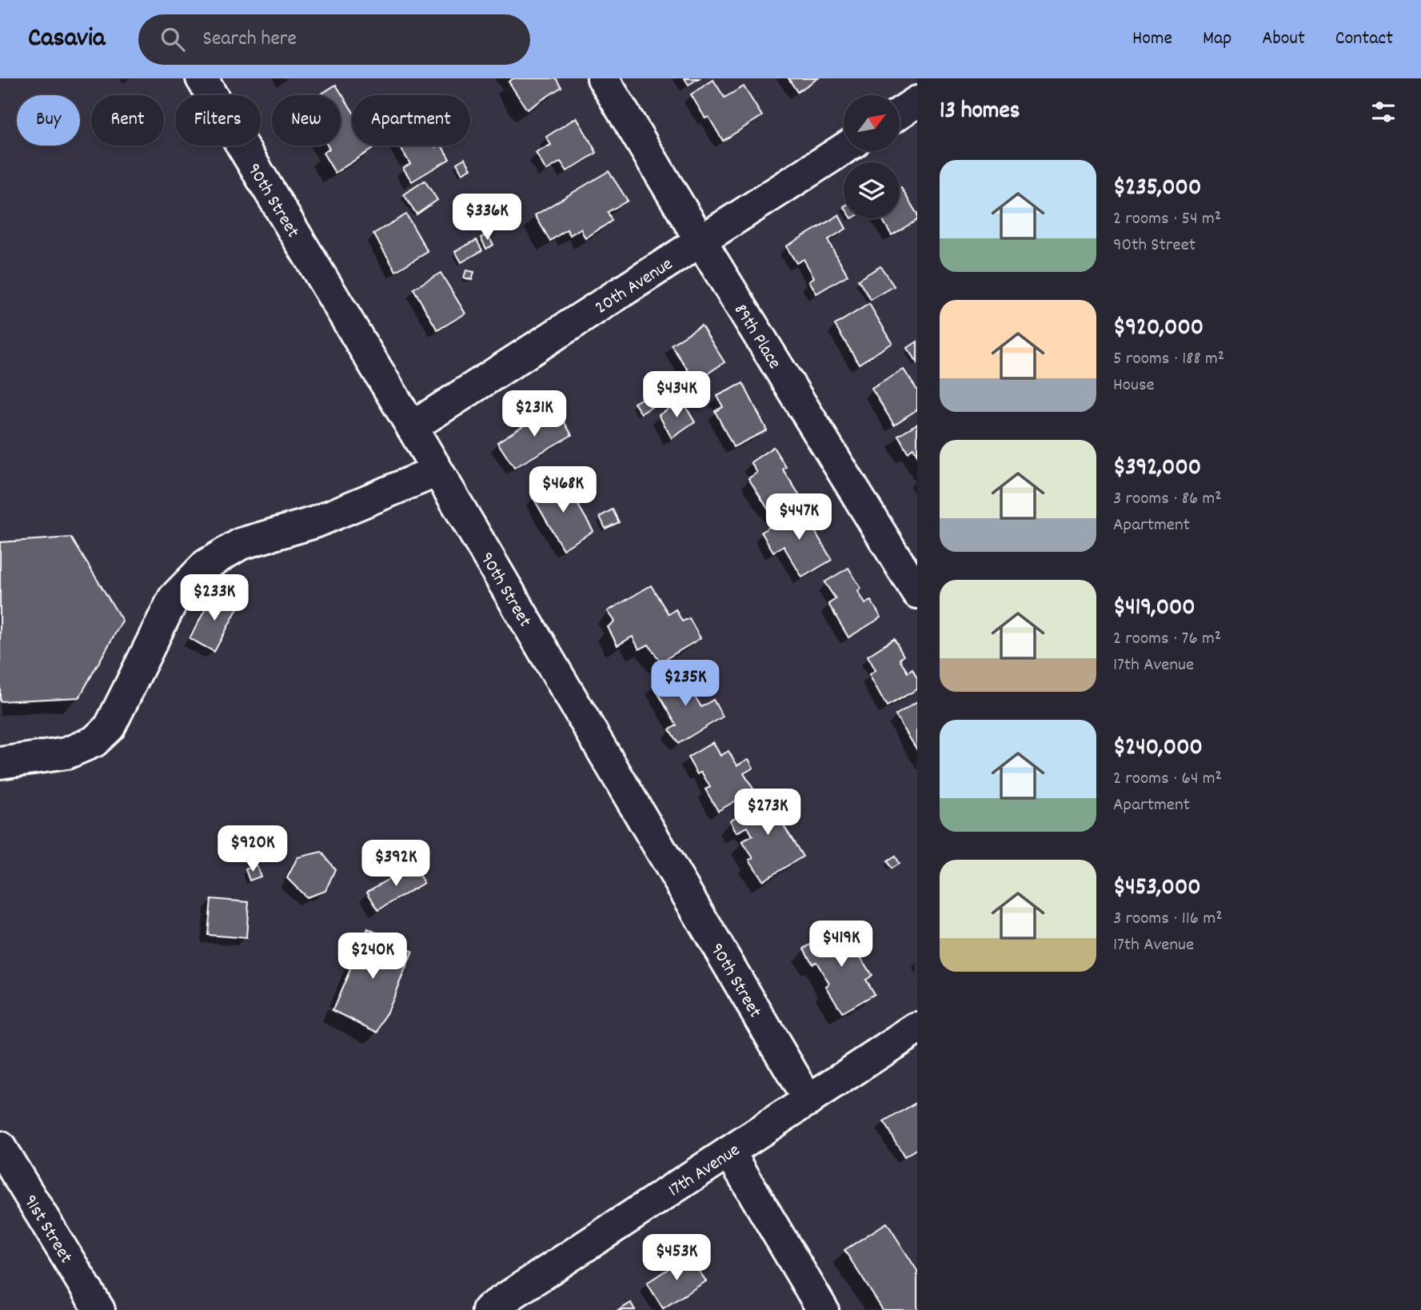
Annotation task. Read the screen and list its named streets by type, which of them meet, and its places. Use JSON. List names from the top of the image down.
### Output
{
  "streets": {
    "street": [
      "90th Street",
      "20th Avenue",
      "89th Place",
      "17th Avenue",
      "91st Street"
    ]
  },
  "crossings": [
    ["90th Street", "20th Avenue"],
    ["90th Street", "17th Avenue"],
    ["20th Avenue", "89th Place"]
  ],
  "north": "top right",
  "page": {
    "header": "Casavia",
    "search": "Search here",
    "nav": [
      "Home",
      "Map",
      "About",
      "Contact"
    ],
    "heading": "13 homes",
    "chip": [
      "Buy",
      "Rent",
      "Filters",
      "New",
      "Apartment"
    ],
    "list": [
      {
        "name": "$235,000",
        "note": "2 rooms · 54 m² · 90th Street"
      },
      {
        "name": "$920,000",
        "note": "5 rooms · 188 m² · House"
      },
      {
        "name": "$392,000",
        "note": "3 rooms · 86 m² · Apartment"
      },
      {
        "name": "$419,000",
        "note": "2 rooms · 76 m² · 17th Avenue"
      },
      {
        "name": "$240,000",
        "note": "2 rooms · 64 m² · Apartment"
      },
      {
        "name": "$453,000",
        "note": "3 rooms · 116 m² · 17th Avenue"
      }
    ],
    "price": [
      "$336K",
      "$434K",
      "$231K",
      "$468K",
      "$447K",
      "$233K",
      "$235K",
      "$273K",
      "$920K",
      "$392K",
      "$419K",
      "$240K",
      "$453K"
    ]
  }
}
